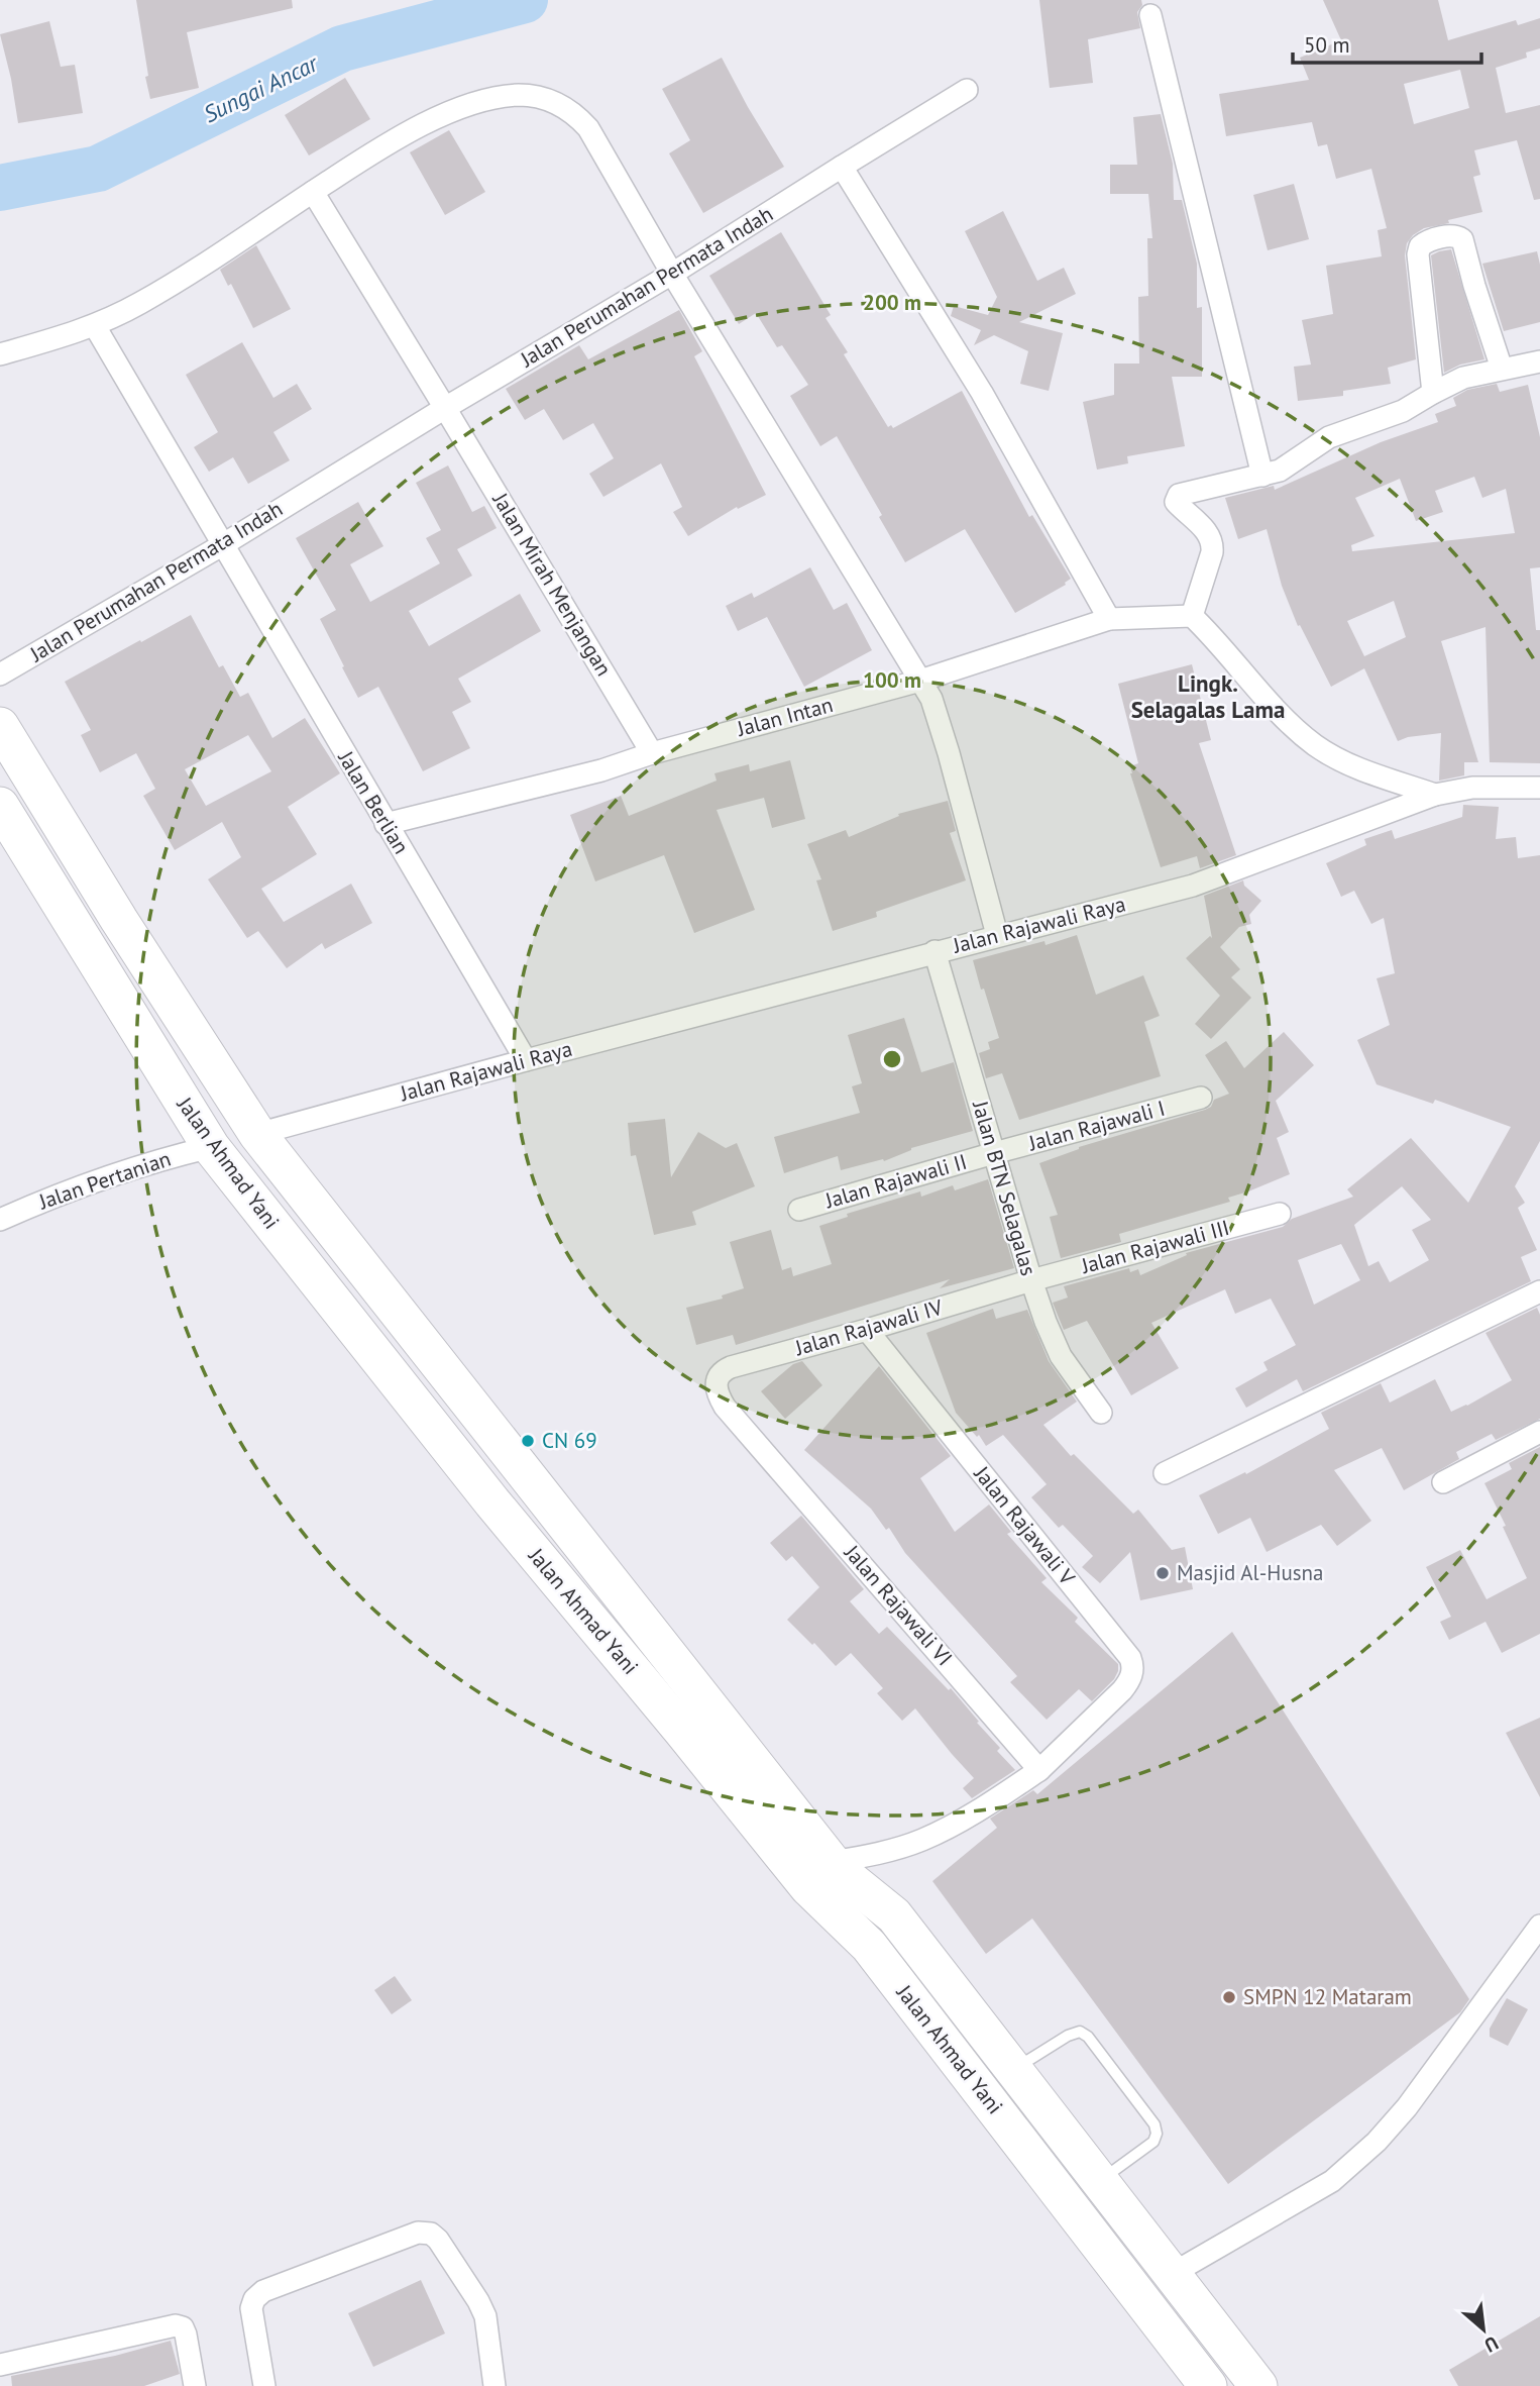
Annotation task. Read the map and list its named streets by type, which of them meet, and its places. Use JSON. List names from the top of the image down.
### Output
{
  "streets": {
    "highway": ["Jalan Ahmad Yani"],
    "street": [
      "Jalan Perumahan Permata Indah",
      "Jalan Mirah Menjangan",
      "Jalan Intan",
      "Jalan Berlian",
      "Jalan Rajawali Raya",
      "Jalan Rajawali I",
      "Jalan Pertanian",
      "Jalan Rajawali II",
      "Jalan BTN Selagalas",
      "Jalan Rajawali III",
      "Jalan Rajawali IV",
      "Jalan Rajawali V",
      "Jalan Rajawali VI"
    ]
  },
  "crossings": [
    ["Jalan Perumahan Permata Indah", "Jalan Mirah Menjangan"],
    ["Jalan Perumahan Permata Indah", "Jalan Berlian"],
    ["Jalan Mirah Menjangan", "Jalan Intan"],
    ["Jalan Intan", "Jalan Berlian"],
    ["Jalan Berlian", "Jalan Rajawali Raya"],
    ["Jalan Rajawali Raya", "Jalan BTN Selagalas"],
    ["Jalan Rajawali I", "Jalan Rajawali II"],
    ["Jalan Rajawali I", "Jalan BTN Selagalas"],
    ["Jalan Ahmad Yani", "Jalan Pertanian"],
    ["Jalan Rajawali II", "Jalan BTN Selagalas"],
    ["Jalan BTN Selagalas", "Jalan Rajawali III"],
    ["Jalan BTN Selagalas", "Jalan Rajawali IV"],
    ["Jalan Rajawali III", "Jalan Rajawali IV"],
    ["Jalan Rajawali IV", "Jalan Rajawali V"],
    ["Jalan Rajawali IV", "Jalan Rajawali VI"],
    ["Jalan Rajawali V", "Jalan Rajawali VI"]
  ],
  "districts": ["Lingk. Selagalas Lama"],
  "water": ["Sungai Ancar"],
  "places": ["CN 69", "Masjid Al-Husna", "SMPN 12 Mataram"],
  "scale_bar": "50 m",
  "north": "bottom right",
  "rings": ["200 m", "100 m"]
}
